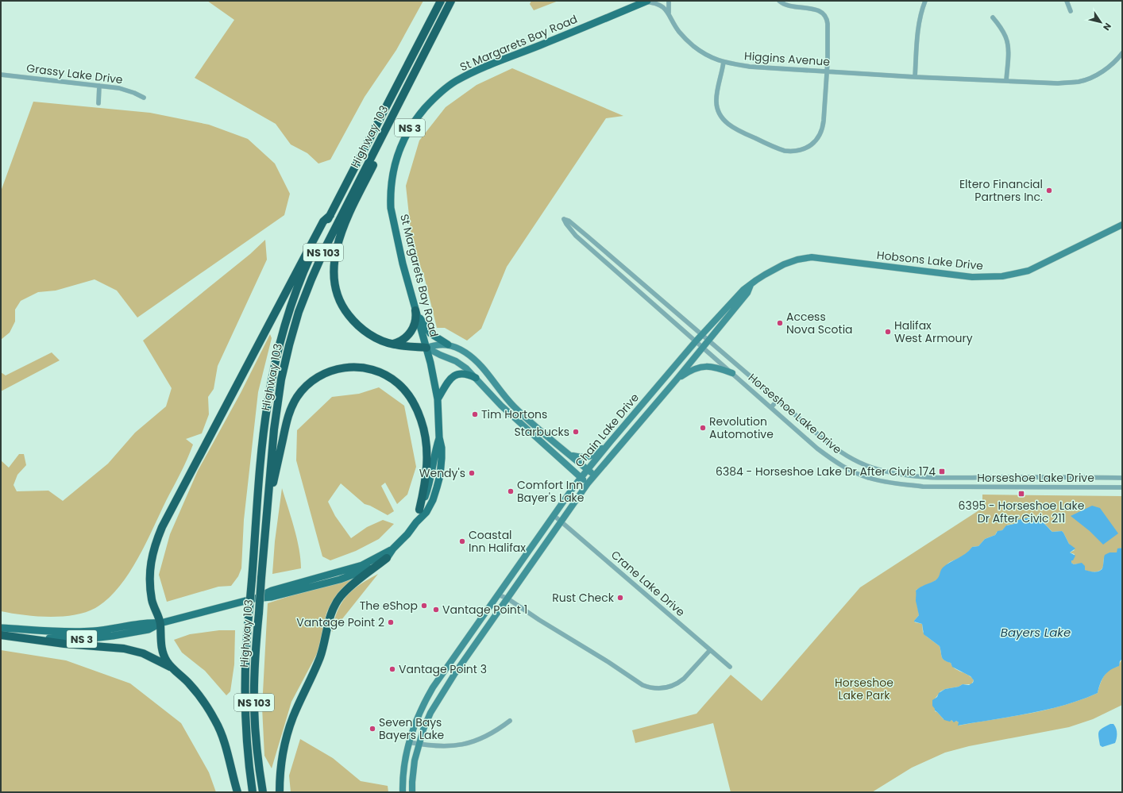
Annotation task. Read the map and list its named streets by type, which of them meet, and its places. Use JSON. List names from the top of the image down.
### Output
{
  "streets": {
    "highway": ["Highway 103", "NS 103"],
    "main road": ["St Margarets Bay Road", "NS 3"],
    "street": [
      "Higgins Avenue",
      "Grassy Lake Drive",
      "Hobsons Lake Drive",
      "Horseshoe Lake Drive",
      "Chain Lake Drive",
      "Crane Lake Drive"
    ]
  },
  "crossings": [
    ["St Margarets Bay Road", "Higgins Avenue"],
    ["Hobsons Lake Drive", "Horseshoe Lake Drive"],
    ["Hobsons Lake Drive", "Chain Lake Drive"],
    ["Horseshoe Lake Drive", "Chain Lake Drive"],
    ["Chain Lake Drive", "Crane Lake Drive"]
  ],
  "water": ["Bayers Lake"],
  "parks": ["Horseshoe Lake Park"],
  "places": {
    "other": [
      "Eltero Financial Partners Inc.",
      "Access Nova Scotia",
      "Halifax West Armoury",
      "Tim Hortons",
      "Revolution Automotive",
      "Starbucks",
      "Wendy's",
      "Comfort Inn Bayer's Lake",
      "Coastal Inn Halifax",
      "Rust Check",
      "The eShop",
      "Vantage Point 1",
      "Vantage Point 2",
      "Vantage Point 3",
      "Seven Bays Bayers Lake"
    ],
    "transit": ["6384 - Horseshoe Lake Dr After Civic 174", "6395 - Horseshoe Lake Dr After Civic 211"]
  },
  "north": "bottom right"
}
